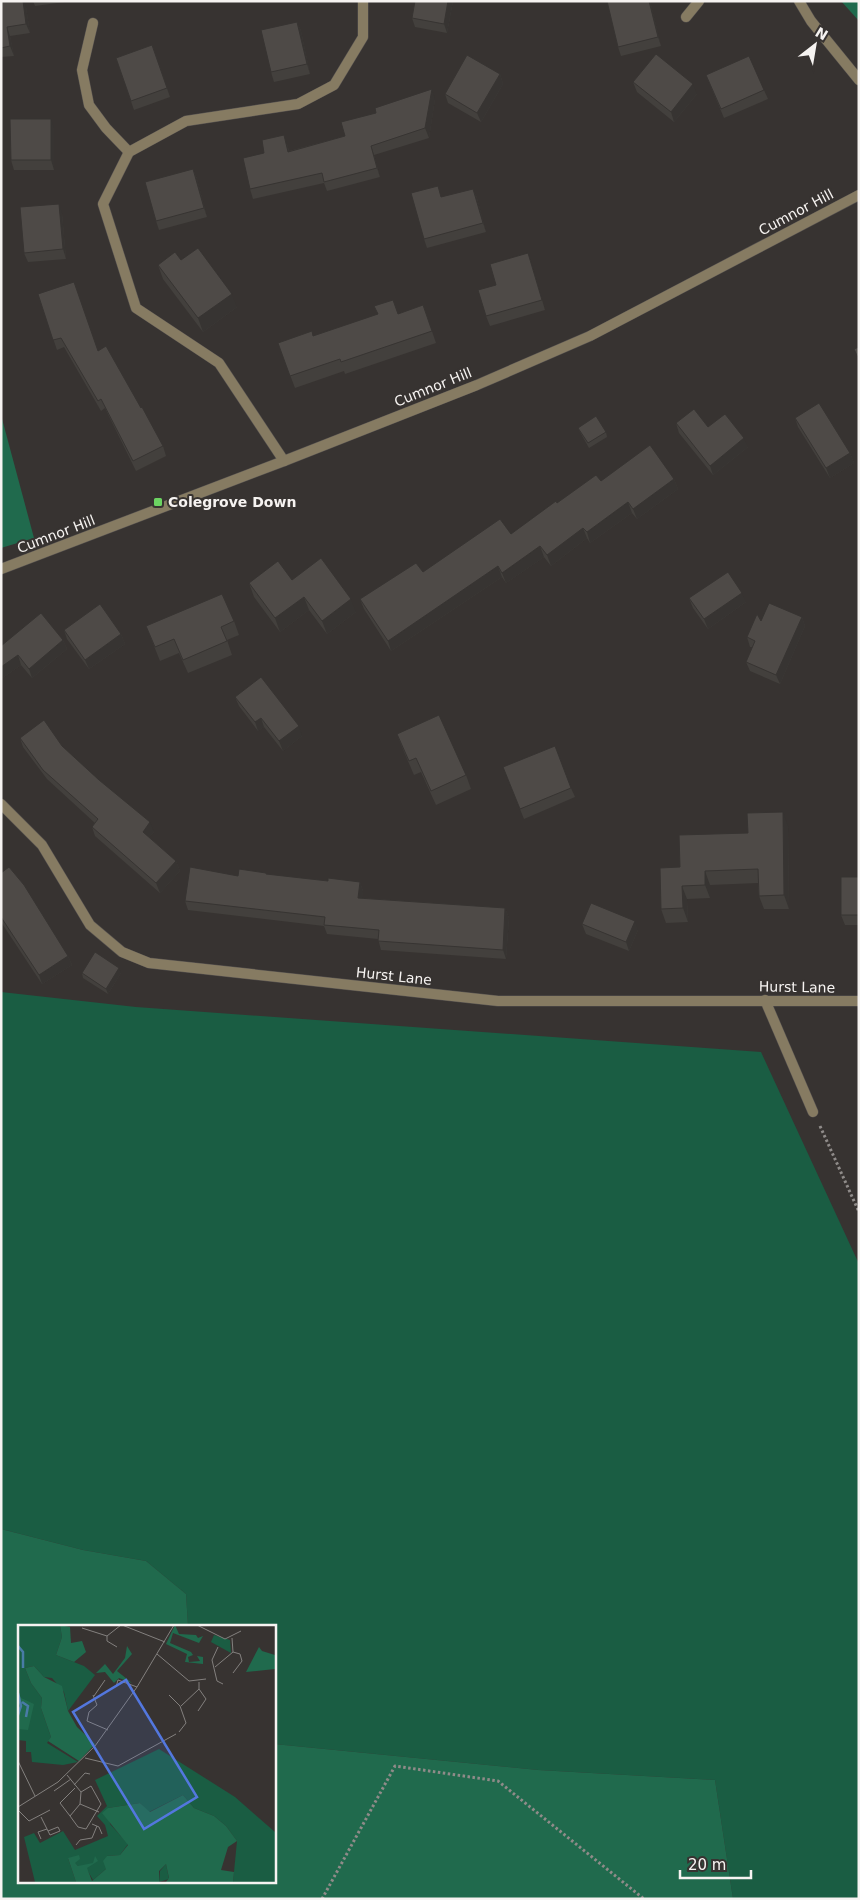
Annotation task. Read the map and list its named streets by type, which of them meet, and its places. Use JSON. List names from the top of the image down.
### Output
{
  "streets": {
    "street": ["Cumnor Hill", "Hurst Lane"]
  },
  "places": {
    "transit": ["Colegrove Down"]
  },
  "scale_bar": "20 m",
  "north": "top right"
}
